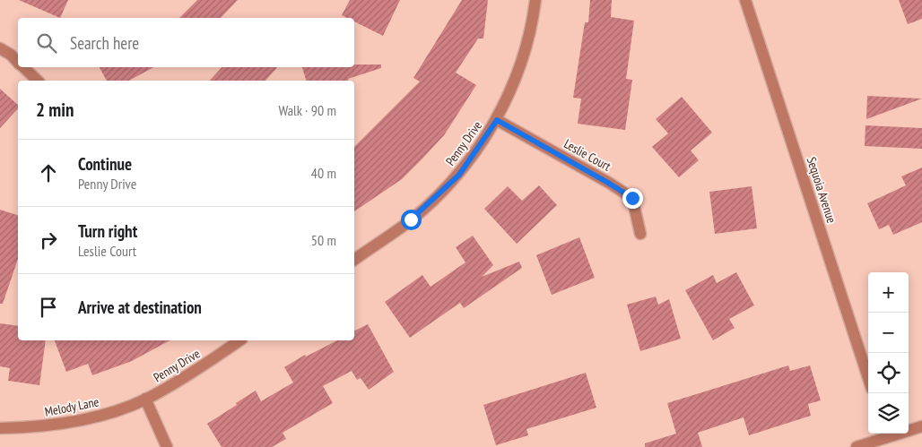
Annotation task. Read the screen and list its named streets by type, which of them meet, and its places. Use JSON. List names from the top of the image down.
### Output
{
  "streets": {
    "street": [
      "Penny Drive",
      "Leslie Court",
      "Sequoia Avenue",
      "Melody Lane"
    ]
  },
  "crossings": [
    ["Penny Drive", "Leslie Court"],
    ["Penny Drive", "Melody Lane"]
  ],
  "page": {
    "search": "Search here",
    "heading": ["2 min", "Walk · 90 m"],
    "list": [
      ["Continue", "Penny Drive", "40 m"],
      ["Turn right", "Leslie Court", "50 m"],
      "Arrive at destination"
    ],
    "map_buttons": ["+", "−"]
  }
}
